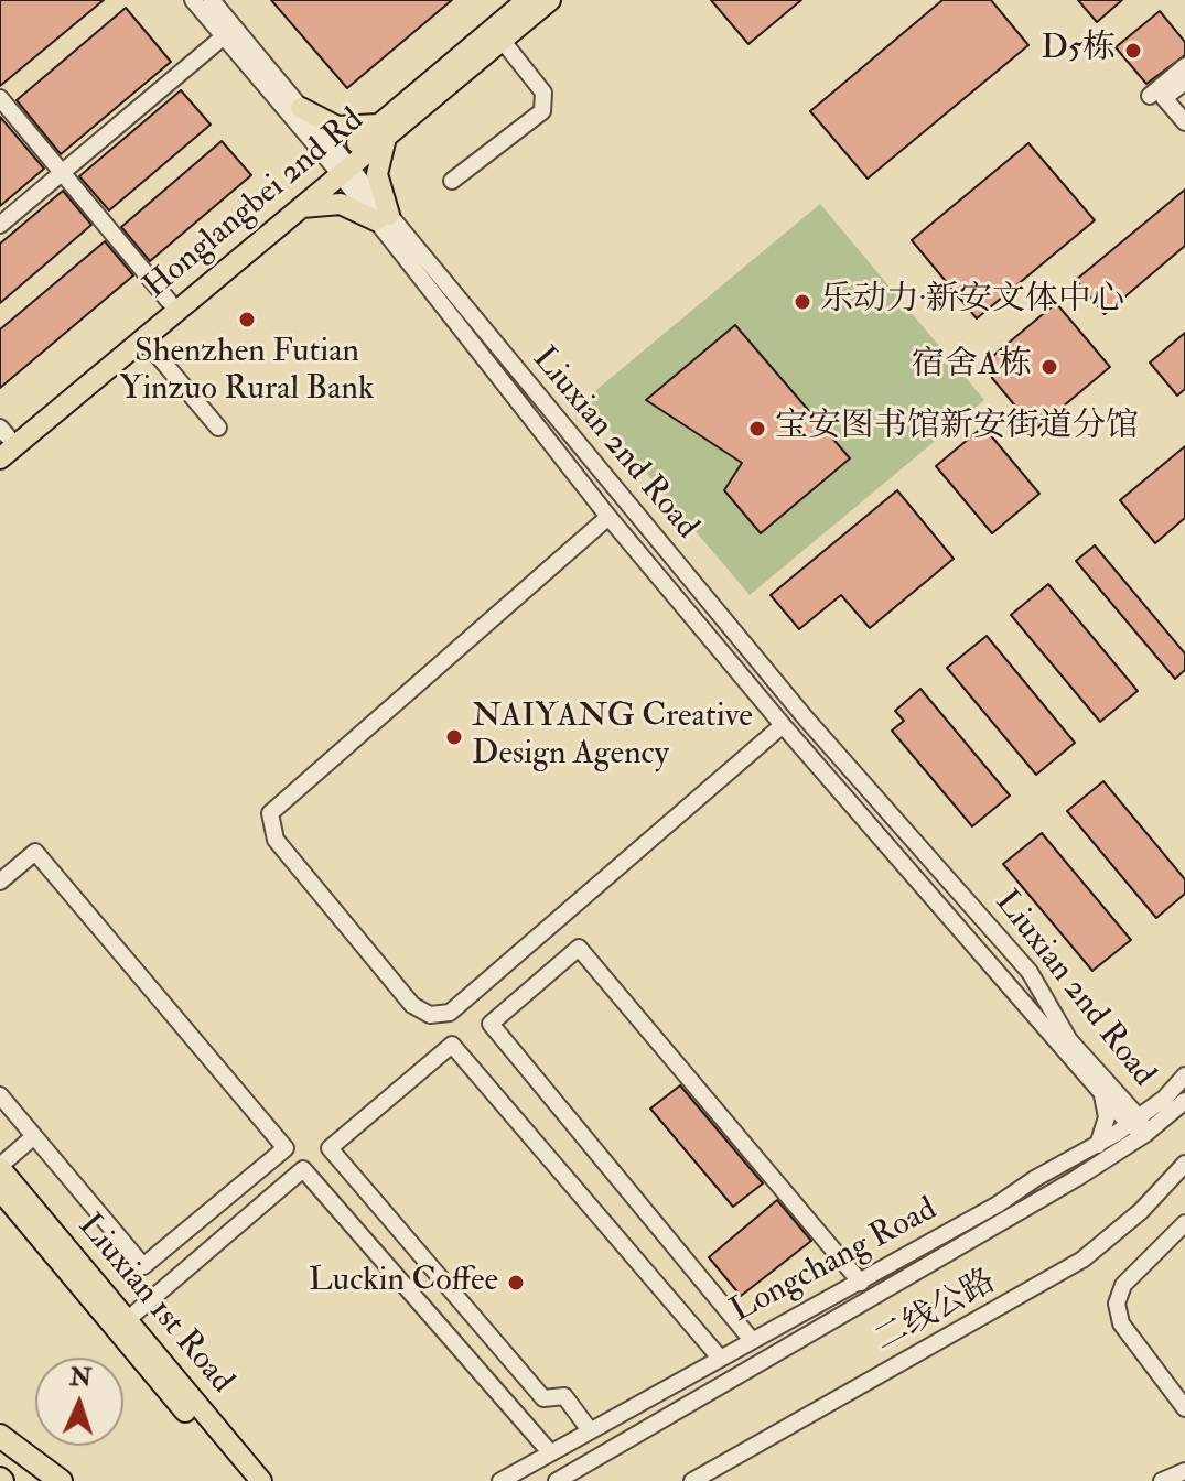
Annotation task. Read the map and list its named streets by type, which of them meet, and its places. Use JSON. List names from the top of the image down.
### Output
{
  "streets": {
    "main road": ["Honglangbei 2nd Rd", "Liuxian 1st Road"],
    "street": ["Liuxian 2nd Road", "Longchang Road", "二线公路"]
  },
  "crossings": [
    ["Honglangbei 2nd Rd", "Liuxian 2nd Road"],
    ["Liuxian 2nd Road", "Longchang Road"]
  ],
  "places": [
    "D5栋",
    "乐动力·新安文体中心",
    "Shenzhen Futian Yinzuo Rural Bank",
    "宿舍A栋",
    "宝安图书馆新安街道分馆",
    "NAIYANG Creative Design Agency",
    "Luckin Coffee"
  ],
  "north": "top"
}
